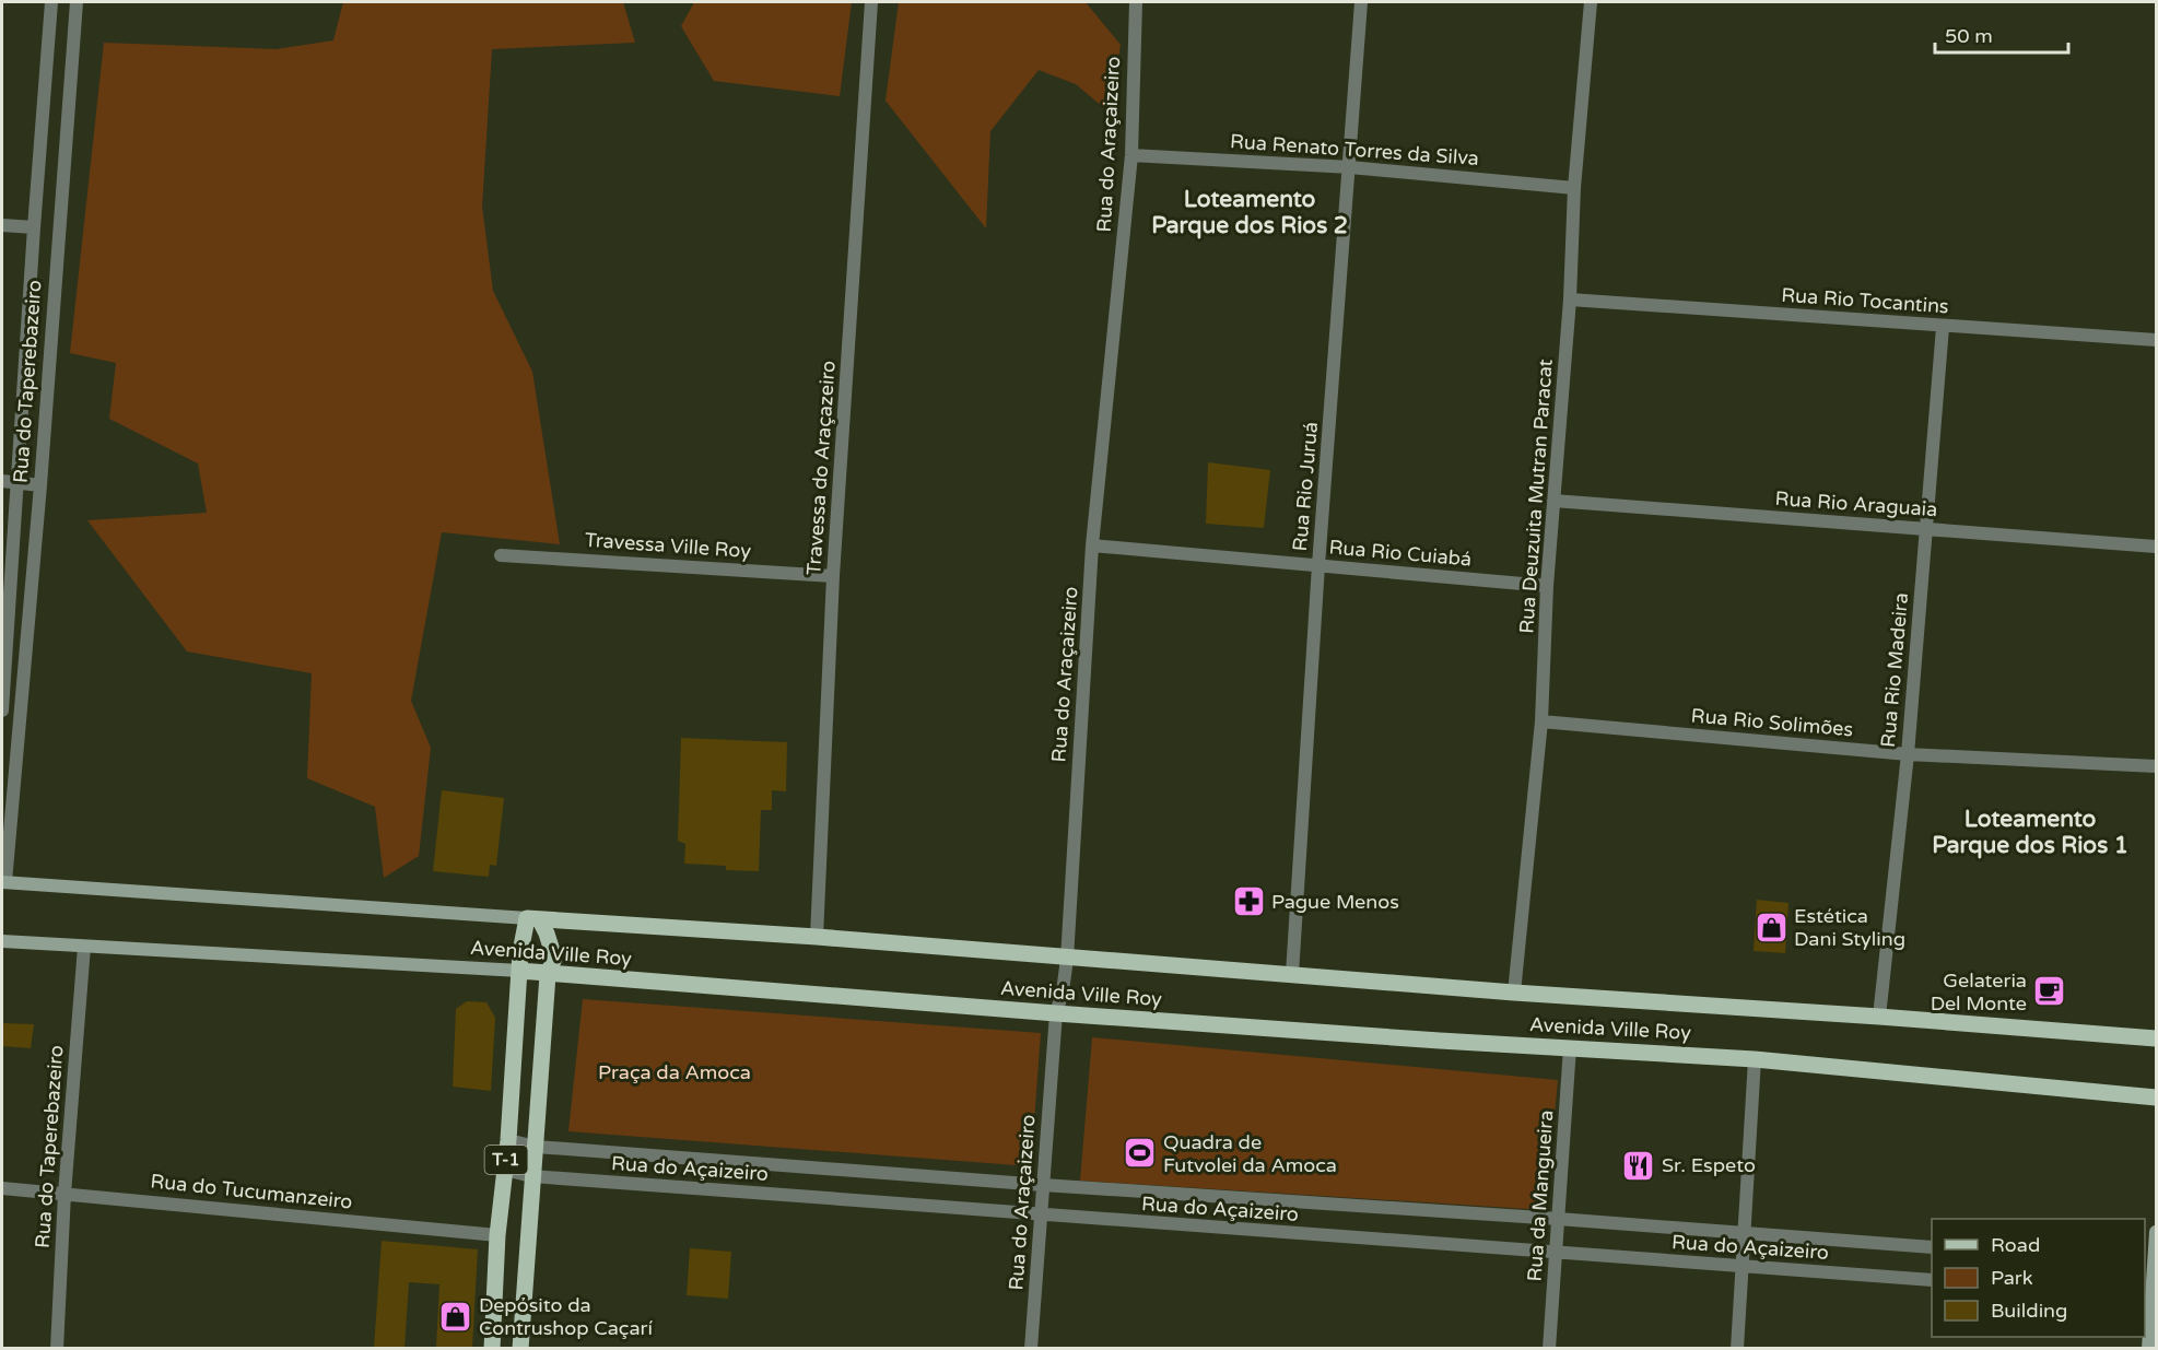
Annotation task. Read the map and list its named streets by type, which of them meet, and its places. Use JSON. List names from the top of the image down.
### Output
{
  "streets": {
    "main road": ["Avenida Ville Roy", "T-1"],
    "street": [
      "Rua do Araçaizeiro",
      "Rua Renato Torres da Silva",
      "Rua Rio Tocantins",
      "Rua do Taperebazeiro",
      "Travessa do Araçazeiro",
      "Rua Rio Juruá",
      "Rua Deuzuita Mutran Paracat",
      "Rua Rio Araguaia",
      "Travessa Ville Roy",
      "Rua Rio Cuiabá",
      "Rua Rio Madeira",
      "Rua Rio Solimões",
      "Rua do Açaizeiro",
      "Rua do Tucumanzeiro",
      "Rua da Mangueira"
    ]
  },
  "crossings": [
    ["Rua do Araçaizeiro", "Rua Renato Torres da Silva"],
    ["Rua do Araçaizeiro", "Rua Rio Cuiabá"],
    ["Rua do Araçaizeiro", "Avenida Ville Roy"],
    ["Rua do Araçaizeiro", "Rua do Açaizeiro"],
    ["Rua Renato Torres da Silva", "Rua Rio Juruá"],
    ["Rua Renato Torres da Silva", "Rua Deuzuita Mutran Paracat"],
    ["Rua Rio Tocantins", "Rua Deuzuita Mutran Paracat"],
    ["Rua Rio Tocantins", "Rua Rio Madeira"],
    ["Rua do Taperebazeiro", "Avenida Ville Roy"],
    ["Rua do Taperebazeiro", "Rua do Tucumanzeiro"],
    ["Travessa do Araçazeiro", "Travessa Ville Roy"],
    ["Travessa do Araçazeiro", "Avenida Ville Roy"],
    ["Rua Rio Juruá", "Rua Rio Cuiabá"],
    ["Rua Rio Juruá", "Avenida Ville Roy"],
    ["Rua Deuzuita Mutran Paracat", "Rua Rio Araguaia"],
    ["Rua Deuzuita Mutran Paracat", "Rua Rio Cuiabá"],
    ["Rua Deuzuita Mutran Paracat", "Rua Rio Solimões"],
    ["Rua Deuzuita Mutran Paracat", "Avenida Ville Roy"],
    ["Rua Rio Araguaia", "Rua Rio Madeira"],
    ["Rua Rio Madeira", "Rua Rio Solimões"],
    ["Rua Rio Madeira", "Avenida Ville Roy"],
    ["Avenida Ville Roy", "T-1"],
    ["Avenida Ville Roy", "Rua da Mangueira"],
    ["T-1", "Rua do Açaizeiro"],
    ["T-1", "Rua do Tucumanzeiro"],
    ["Rua do Açaizeiro", "Rua da Mangueira"]
  ],
  "districts": ["Loteamento Parque dos Rios 2", "Loteamento Parque dos Rios 1"],
  "parks": ["Praça da Amoca"],
  "places": {
    "pharmacy": ["Pague Menos"],
    "shop": ["Estética Dani Styling", "Depósito da Contrushop Caçarí"],
    "cafe": ["Gelateria Del Monte"],
    "sports": ["Quadra de Futvolei da Amoca"],
    "restaurant": ["Sr. Espeto"]
  },
  "legend": ["Road", "Park", "Building"],
  "scale_bar": "50 m"
}
